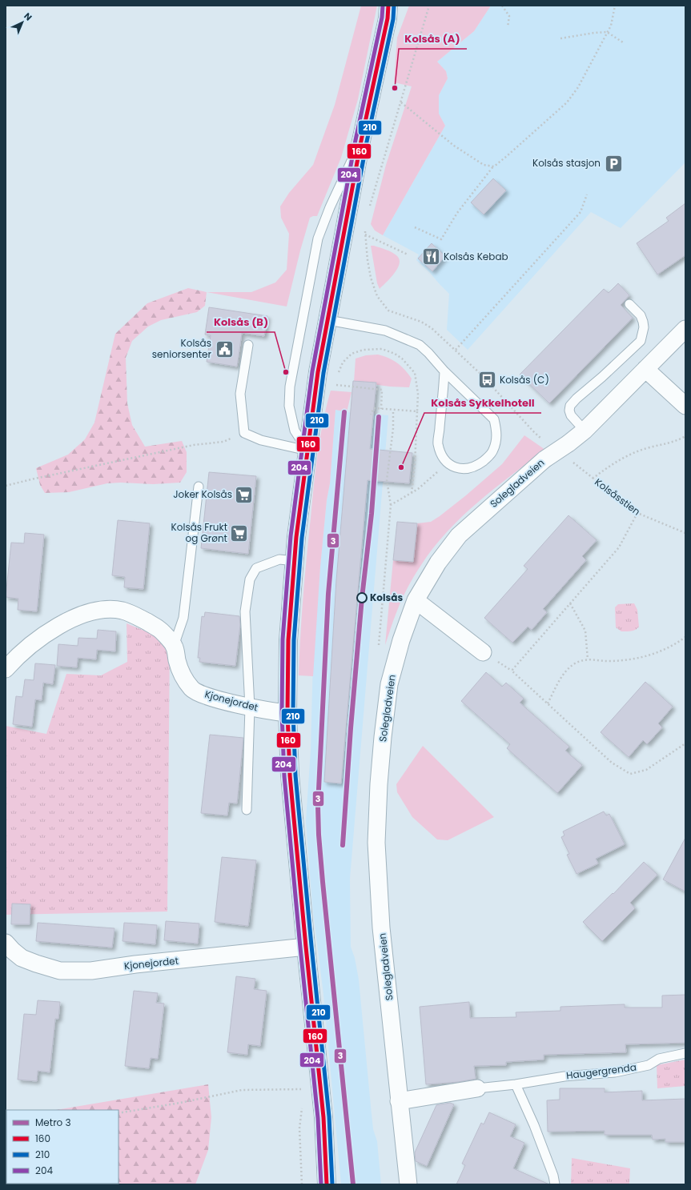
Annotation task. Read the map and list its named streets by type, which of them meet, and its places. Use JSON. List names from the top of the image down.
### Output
{
  "streets": {
    "street": ["Solegladveien", "Kjonejordet", "Haugergrenda"],
    "path": ["Kolsåsstien"]
  },
  "crossings": [
    ["Solegladveien", "Haugergrenda"]
  ],
  "places": {
    "other": [
      "Kolsås (A)",
      "Kolsås (B)",
      "Kolsås Sykkelhotell",
      "Kolsås"
    ],
    "parking": ["Kolsås stasjon"],
    "restaurant": ["Kolsås Kebab"],
    "public building": ["Kolsås seniorsenter"],
    "bus stop": ["Kolsås (C)"],
    "supermarket": ["Joker Kolsås", "Kolsås Frukt og Grønt"]
  },
  "lines": [
    "transit line 160",
    "transit line 210",
    "transit line 204",
    "metro line 3"
  ],
  "legend": [
    "Metro 3",
    "160",
    "210",
    "204"
  ],
  "north": "top right"
}
